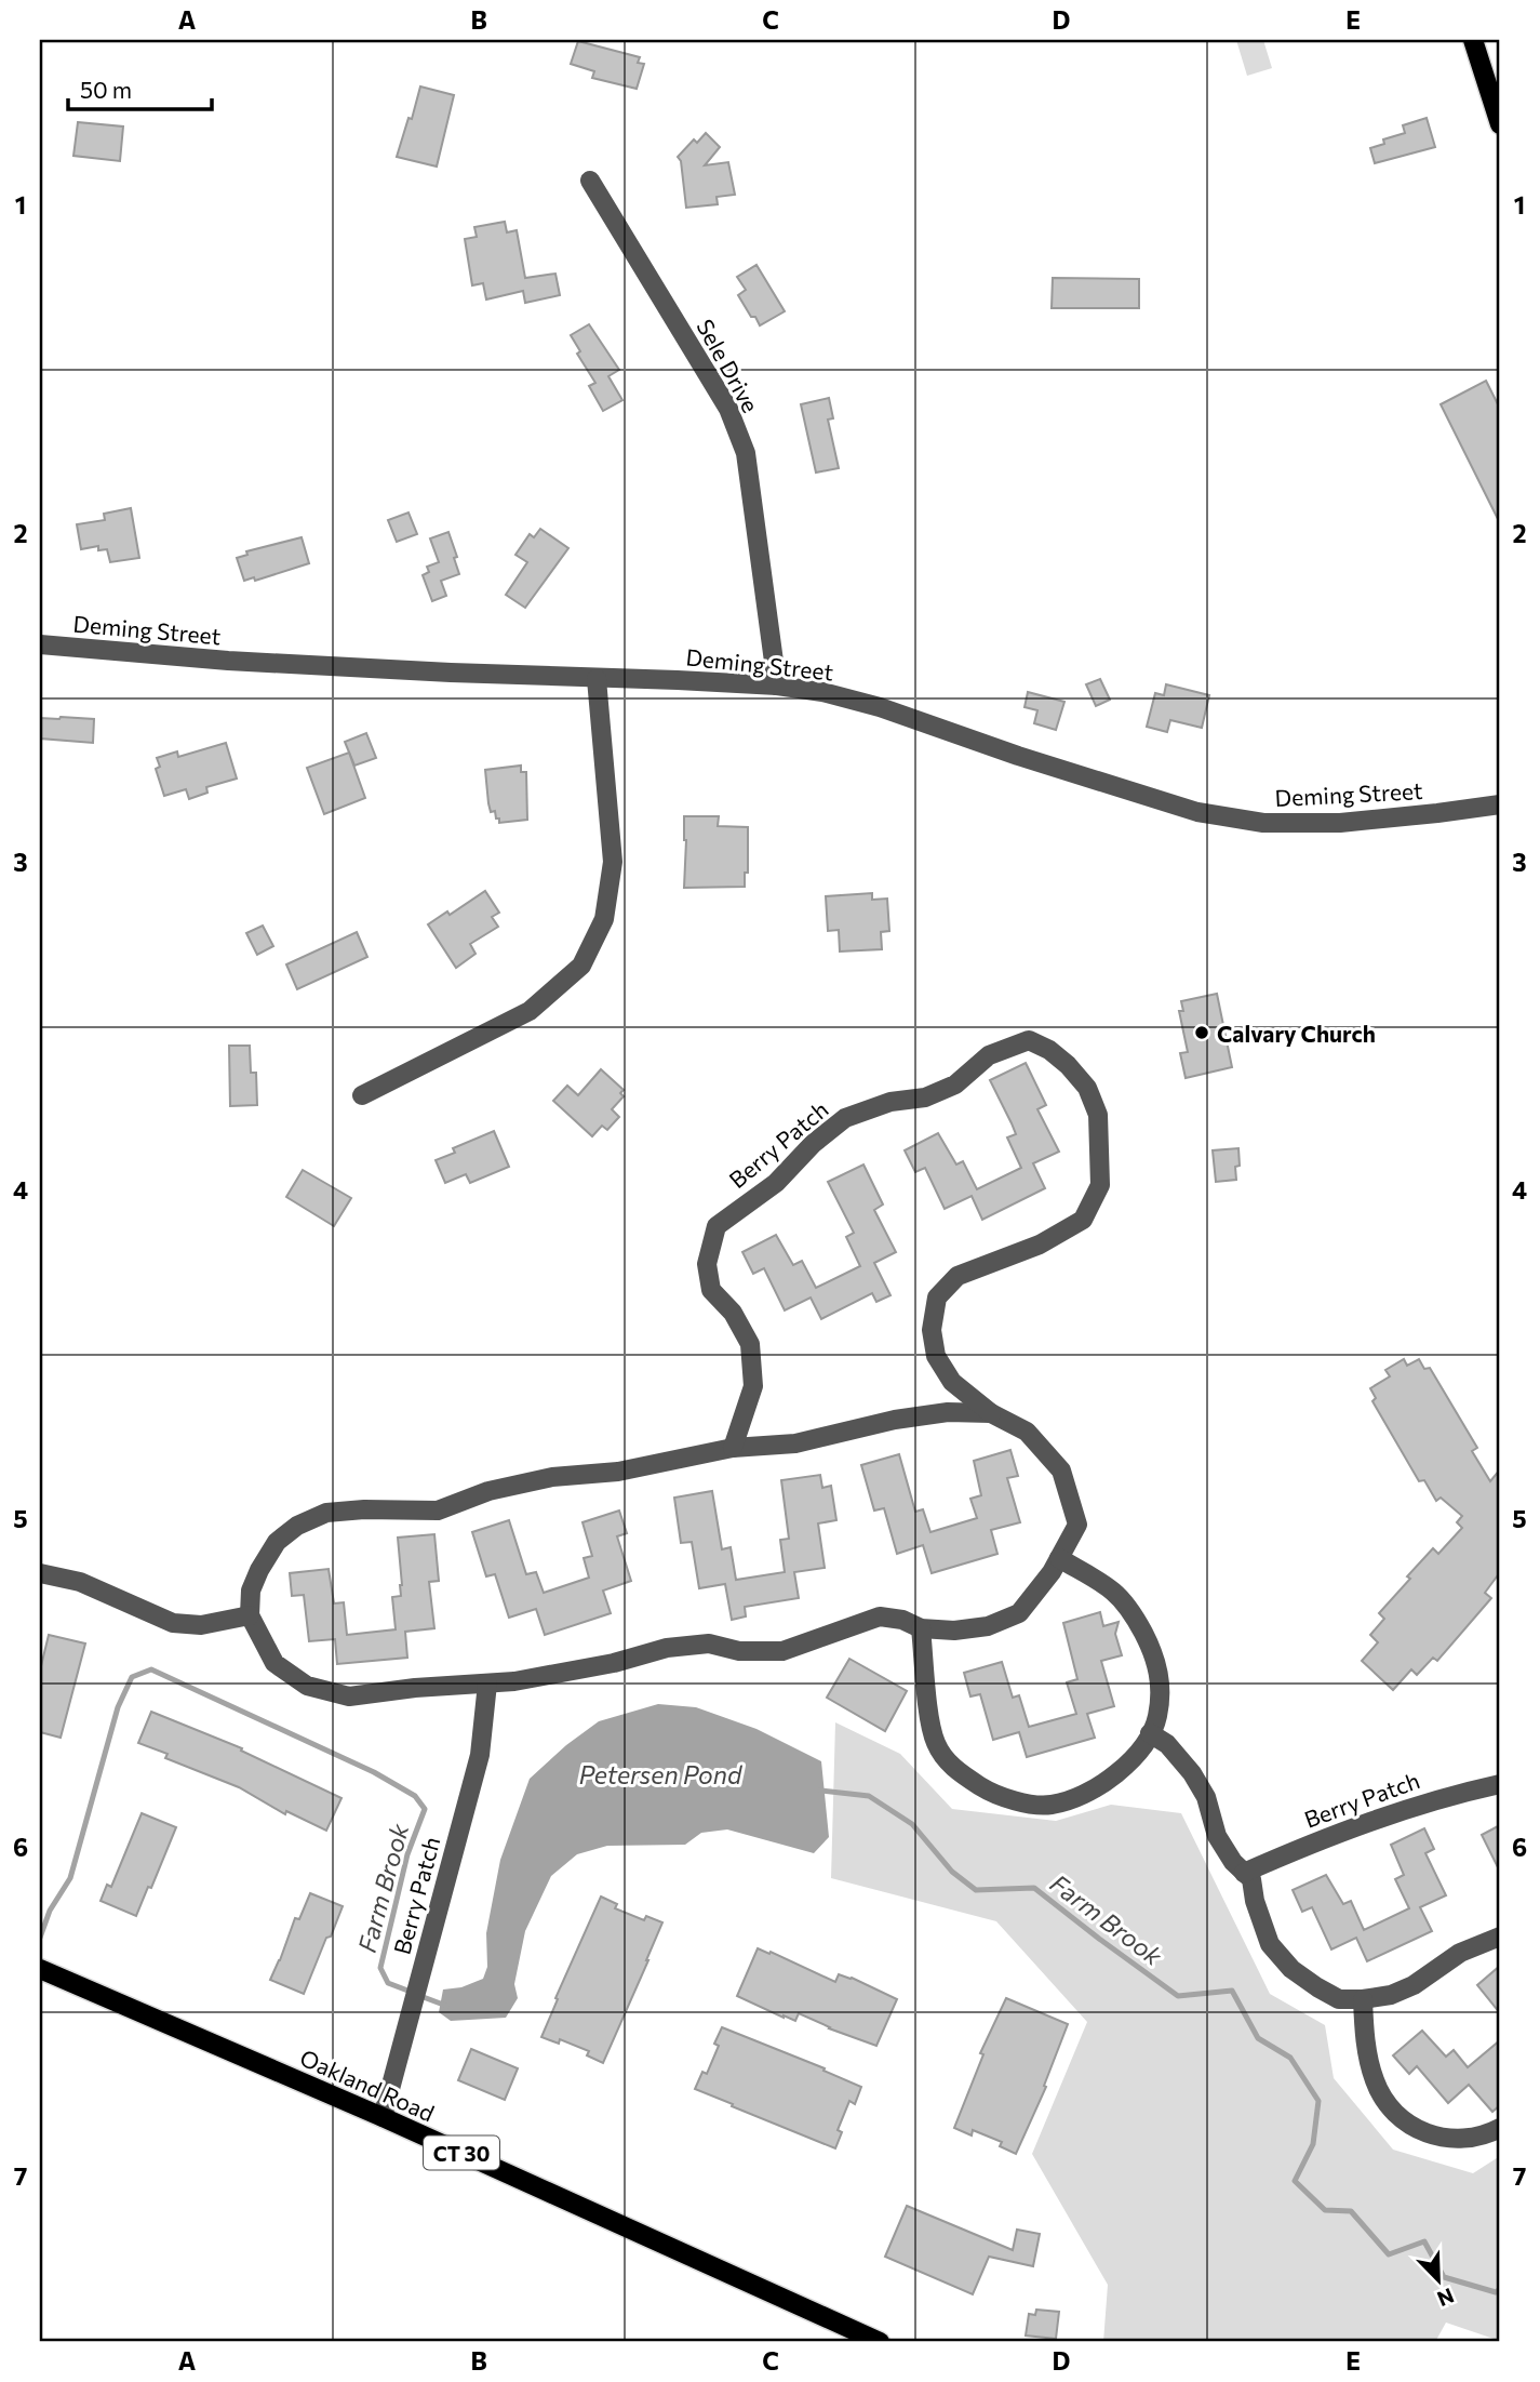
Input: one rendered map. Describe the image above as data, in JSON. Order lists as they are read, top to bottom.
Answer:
{
  "streets": {
    "main road": ["Oakland Road", "CT 30"],
    "street": ["Sele Drive", "Deming Street", "Berry Patch"]
  },
  "crossings": [
    ["Sele Drive", "Deming Street"],
    ["Berry Patch", "Oakland Road"]
  ],
  "water": ["Petersen Pond", "Farm Brook"],
  "places": ["Calvary Church"],
  "scale_bar": "50 m",
  "north": "bottom right",
  "grid": {
    "columns": [
      "A",
      "B",
      "C",
      "D",
      "E"
    ],
    "rows": [
      "1",
      "2",
      "3",
      "4",
      "5",
      "6",
      "7"
    ]
  }
}
